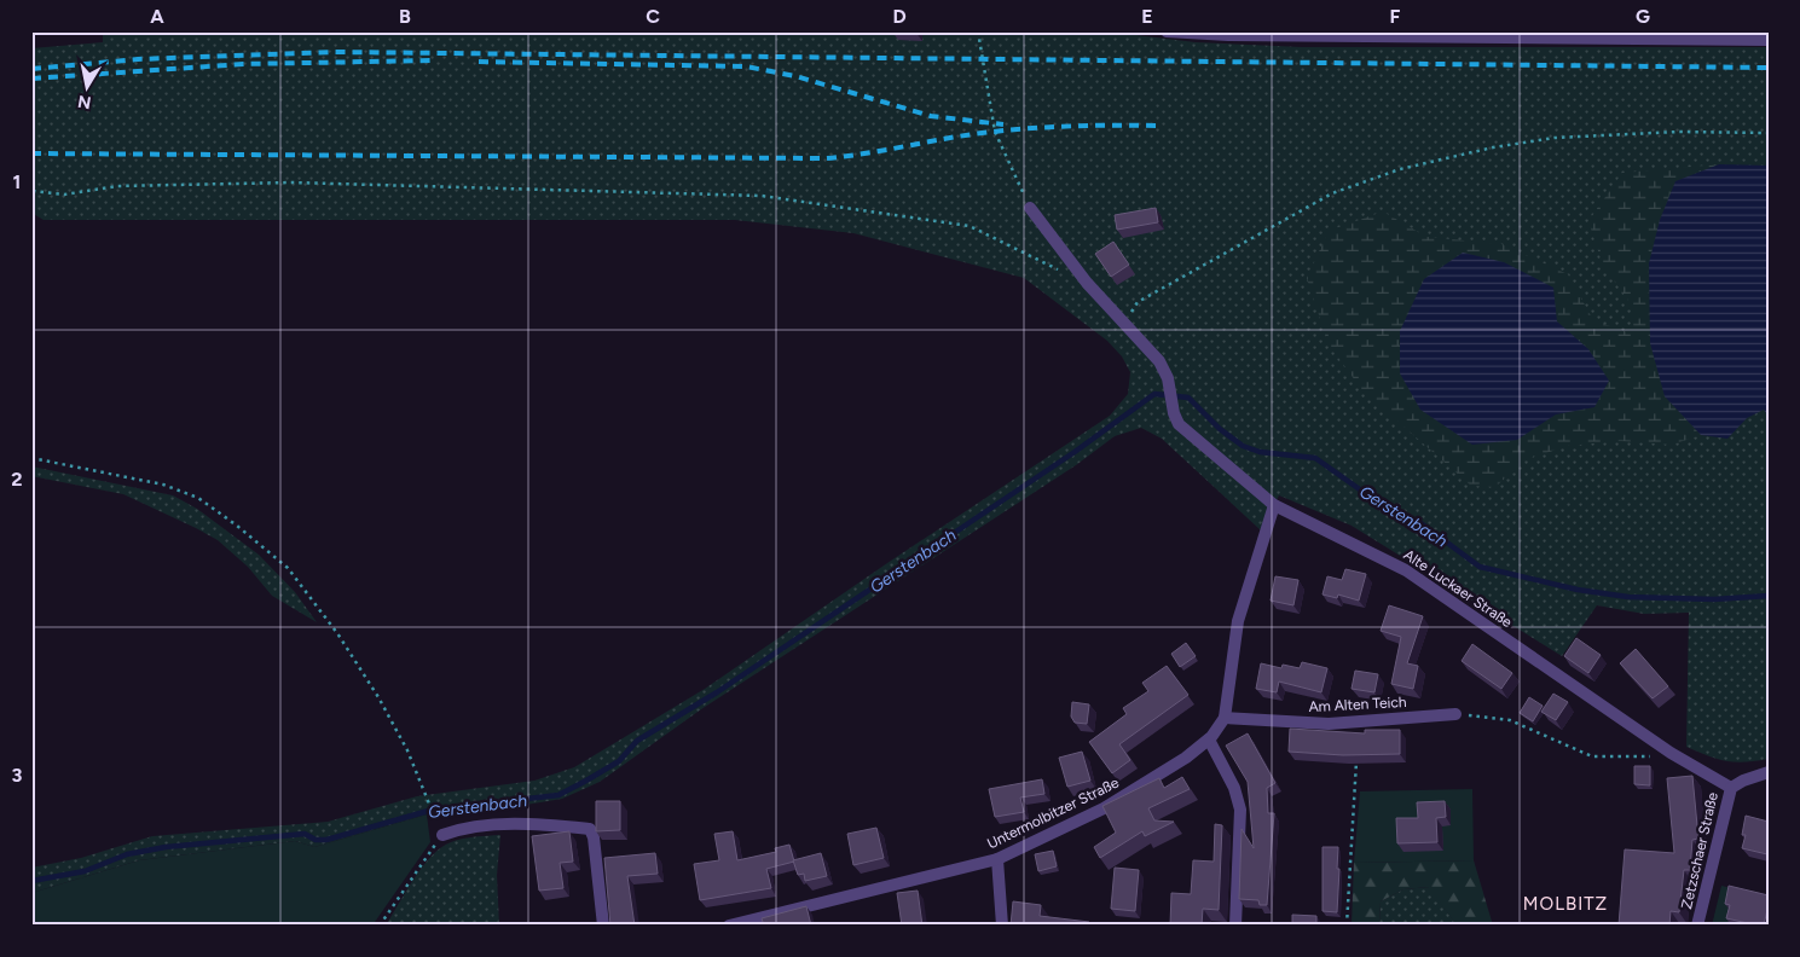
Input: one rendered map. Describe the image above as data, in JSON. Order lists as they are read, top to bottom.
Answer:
{
  "streets": {
    "street": [
      "Alte Luckaer Straße",
      "Am Alten Teich",
      "Untermolbitzer Straße",
      "Zetzschaer Straße"
    ]
  },
  "crossings": [
    ["Alte Luckaer Straße", "Untermolbitzer Straße"],
    ["Alte Luckaer Straße", "Zetzschaer Straße"],
    ["Am Alten Teich", "Untermolbitzer Straße"]
  ],
  "districts": ["MOLBITZ"],
  "water": ["Gerstenbach"],
  "north": "bottom",
  "grid": {
    "columns": [
      "A",
      "B",
      "C",
      "D",
      "E",
      "F",
      "G"
    ],
    "rows": ["1", "2", "3"]
  }
}
